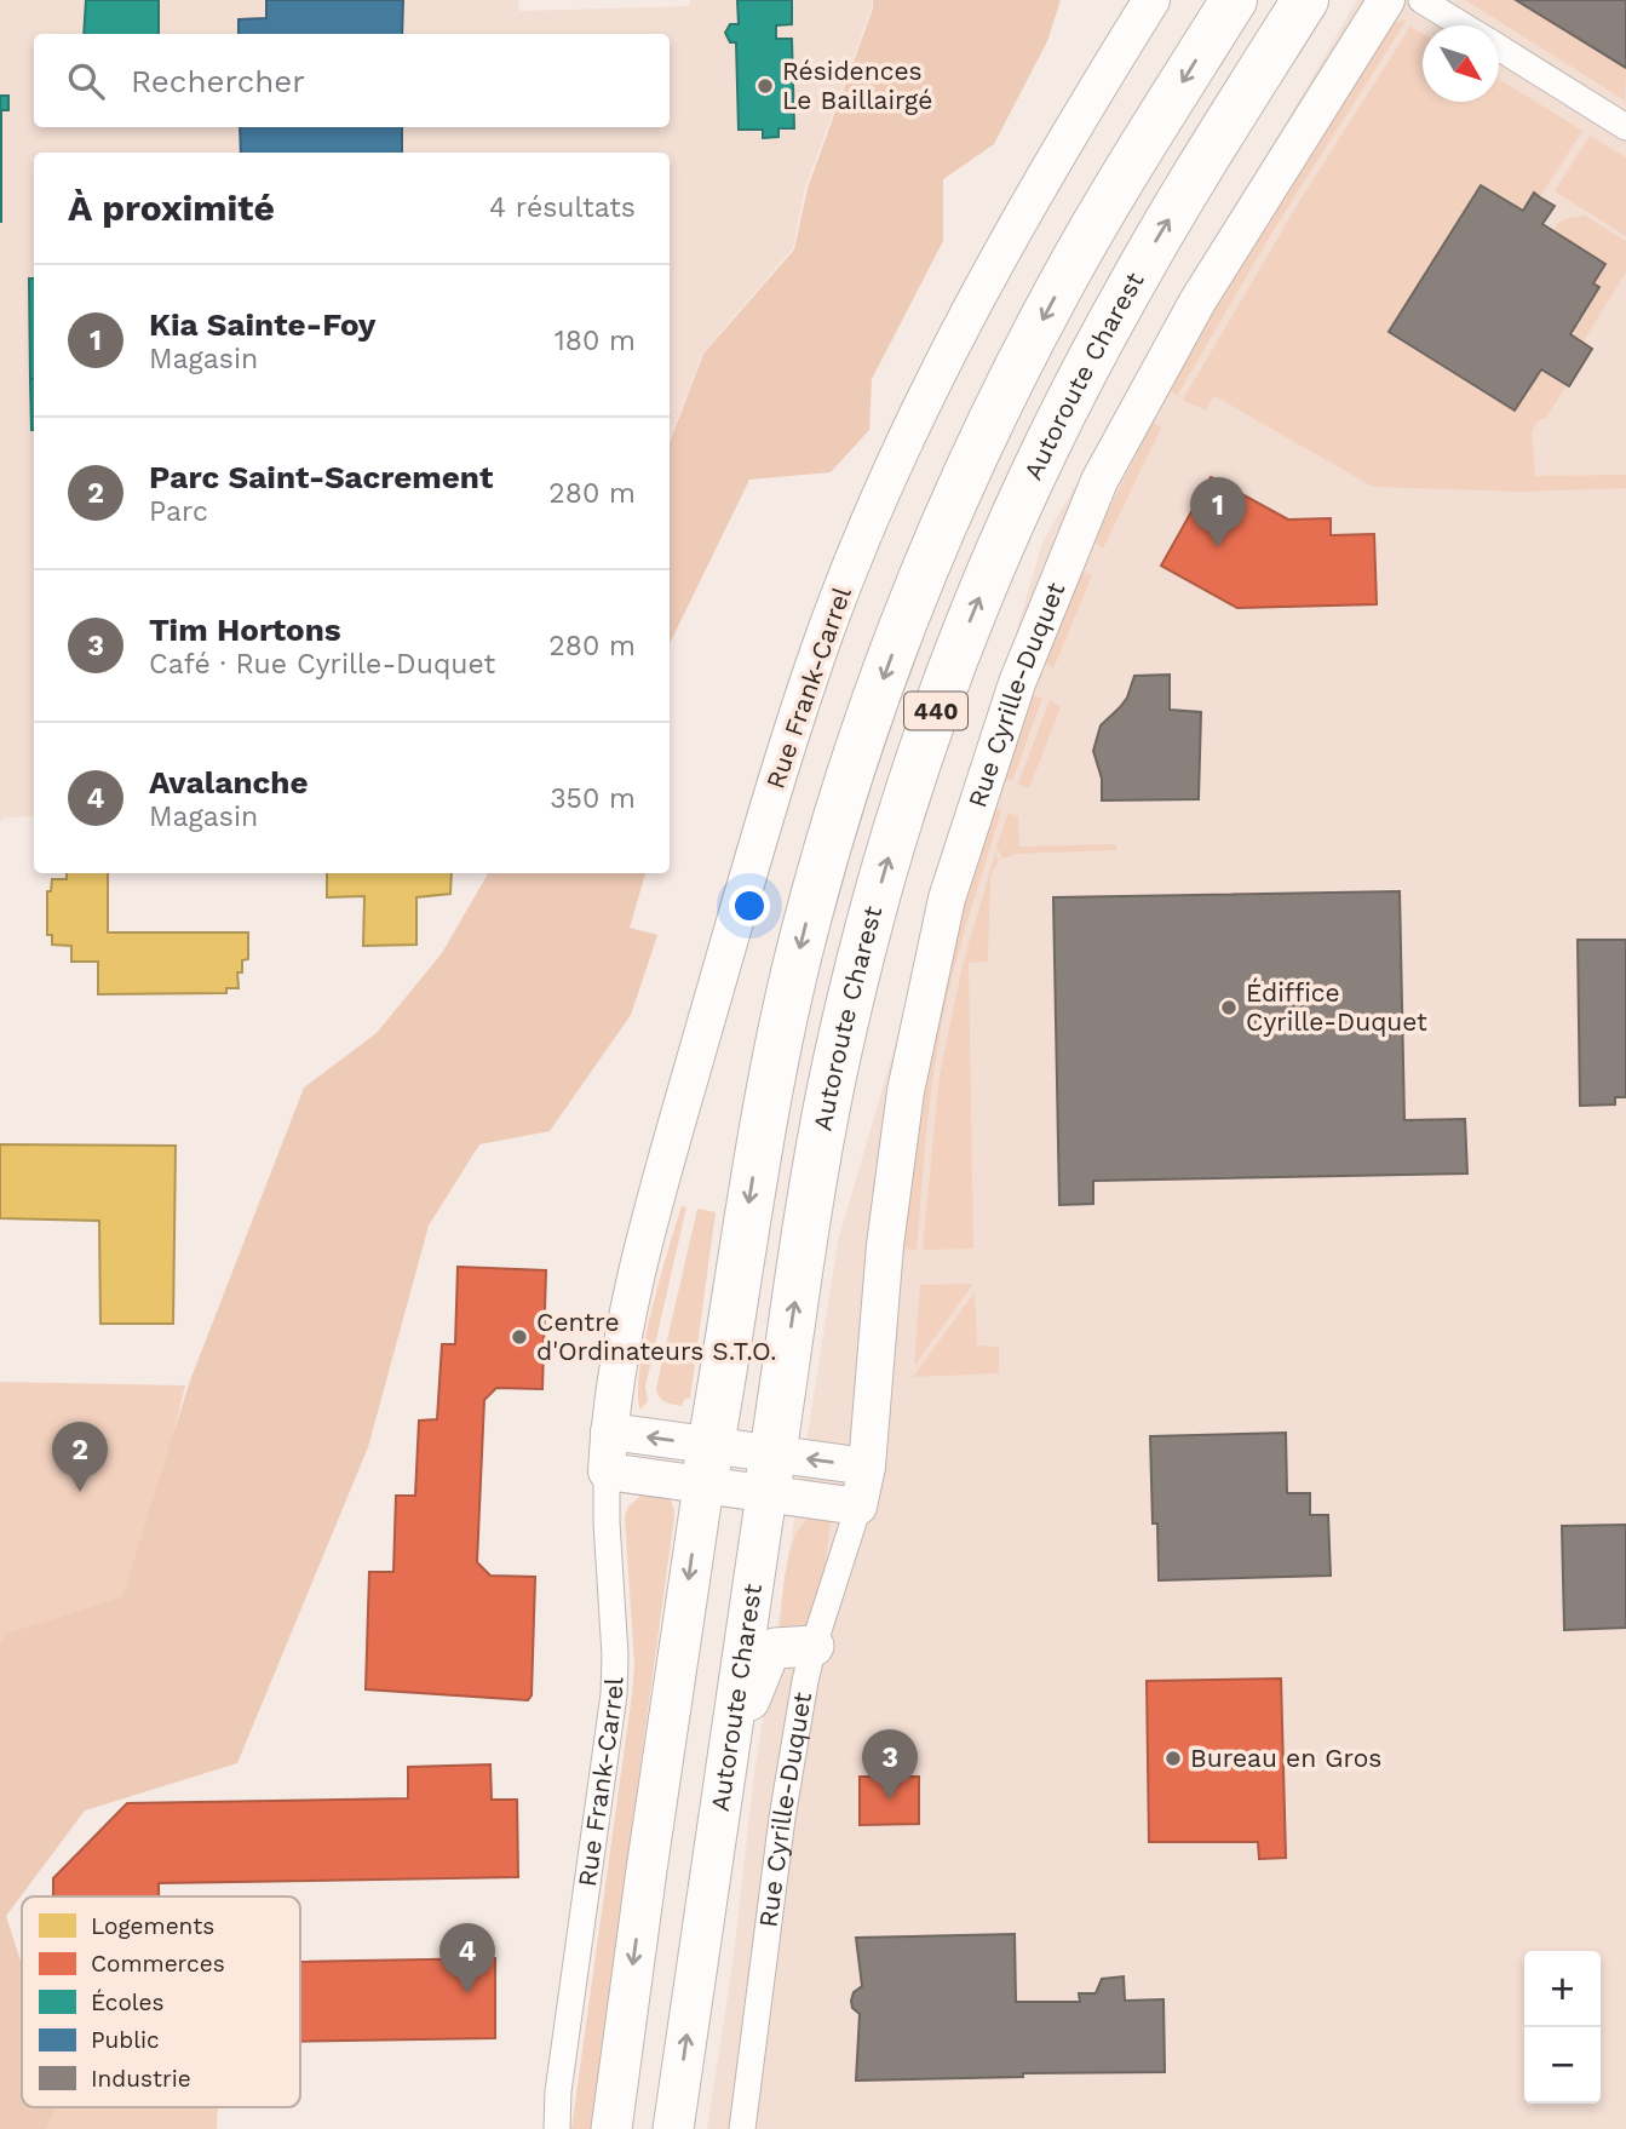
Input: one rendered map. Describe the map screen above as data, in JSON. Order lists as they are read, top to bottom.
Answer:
{
  "streets": {
    "highway": ["Autoroute Charest", "440"],
    "street": ["Rue Frank-Carrel", "Rue Cyrille-Duquet"]
  },
  "places": [
    "Résidences Le Baillairgé",
    "Édiffice Cyrille-Duquet",
    "Centre d'Ordinateurs S.T.O.",
    "Bureau en Gros"
  ],
  "legend": [
    "Logements",
    "Commerces",
    "Écoles",
    "Public",
    "Industrie"
  ],
  "north": "bottom right",
  "page": {
    "search": "Rechercher",
    "heading": ["À proximité", "4 résultats"],
    "list": [
      {
        "mark": "1",
        "name": "Kia Sainte-Foy",
        "note": "Magasin",
        "value": "180 m"
      },
      {
        "mark": "2",
        "name": "Parc Saint-Sacrement",
        "note": "Parc",
        "value": "280 m"
      },
      {
        "mark": "3",
        "name": "Tim Hortons",
        "note": "Café · Rue Cyrille-Duquet",
        "value": "280 m"
      },
      {
        "mark": "4",
        "name": "Avalanche",
        "note": "Magasin",
        "value": "350 m"
      }
    ],
    "pins": [
      "1",
      "2",
      "3",
      "4"
    ],
    "map_buttons": ["+", "−"]
  }
}
